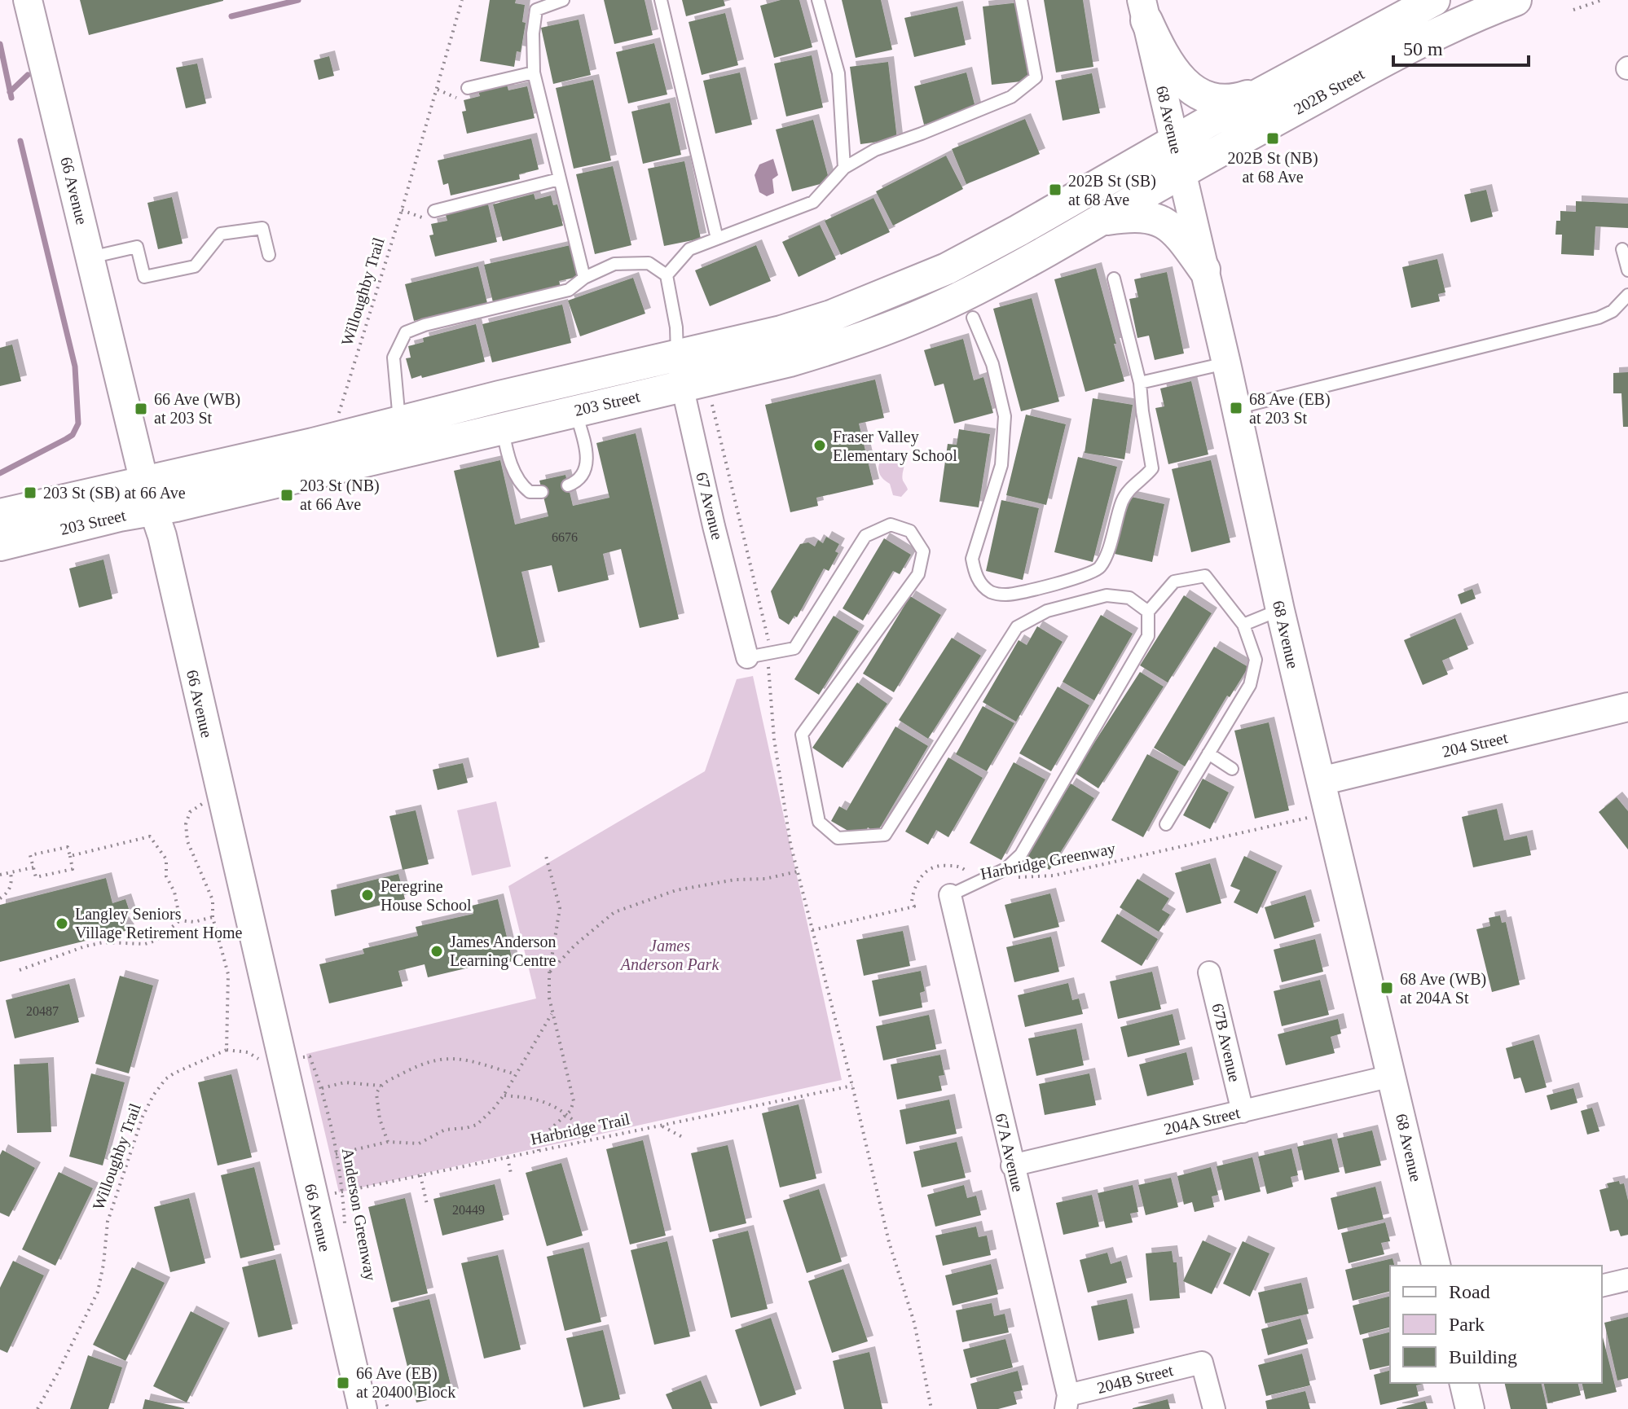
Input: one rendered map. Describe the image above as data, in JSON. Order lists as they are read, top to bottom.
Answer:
{
  "streets": {
    "main road": ["202B Street", "203 Street"],
    "street": [
      "68 Avenue",
      "66 Avenue",
      "67 Avenue",
      "204 Street",
      "67B Avenue",
      "204A Street",
      "67A Avenue",
      "204B Street"
    ],
    "path": [
      "Willoughby Trail",
      "Harbridge Greenway",
      "Harbridge Trail",
      "Anderson Greenway"
    ]
  },
  "crossings": [
    ["202B Street", "68 Avenue"],
    ["202B Street", "203 Street"],
    ["68 Avenue", "203 Street"],
    ["68 Avenue", "204 Street"],
    ["68 Avenue", "Harbridge Greenway"],
    ["68 Avenue", "204A Street"],
    ["66 Avenue", "203 Street"],
    ["66 Avenue", "Harbridge Trail"],
    ["203 Street", "67 Avenue"],
    ["67B Avenue", "204A Street"],
    ["204A Street", "67A Avenue"],
    ["Harbridge Trail", "Anderson Greenway"],
    ["67A Avenue", "204B Street"]
  ],
  "parks": ["James Anderson Park"],
  "places": {
    "transit": [
      "202B St (NB) at 68 Ave",
      "202B St (SB) at 68 Ave",
      "68 Ave (EB) at 203 St",
      "66 Ave (WB) at 203 St",
      "203 St (SB) at 66 Ave",
      "203 St (NB) at 66 Ave",
      "68 Ave (WB) at 204A St",
      "66 Ave (EB) at 20400 Block"
    ],
    "other": [
      "Fraser Valley Elementary School",
      "Peregrine House School",
      "Langley Seniors Village Retirement Home",
      "James Anderson Learning Centre"
    ]
  },
  "house_numbers": ["6676", "20487", "20449"],
  "legend": ["Road", "Park", "Building"],
  "scale_bar": "50 m"
}
